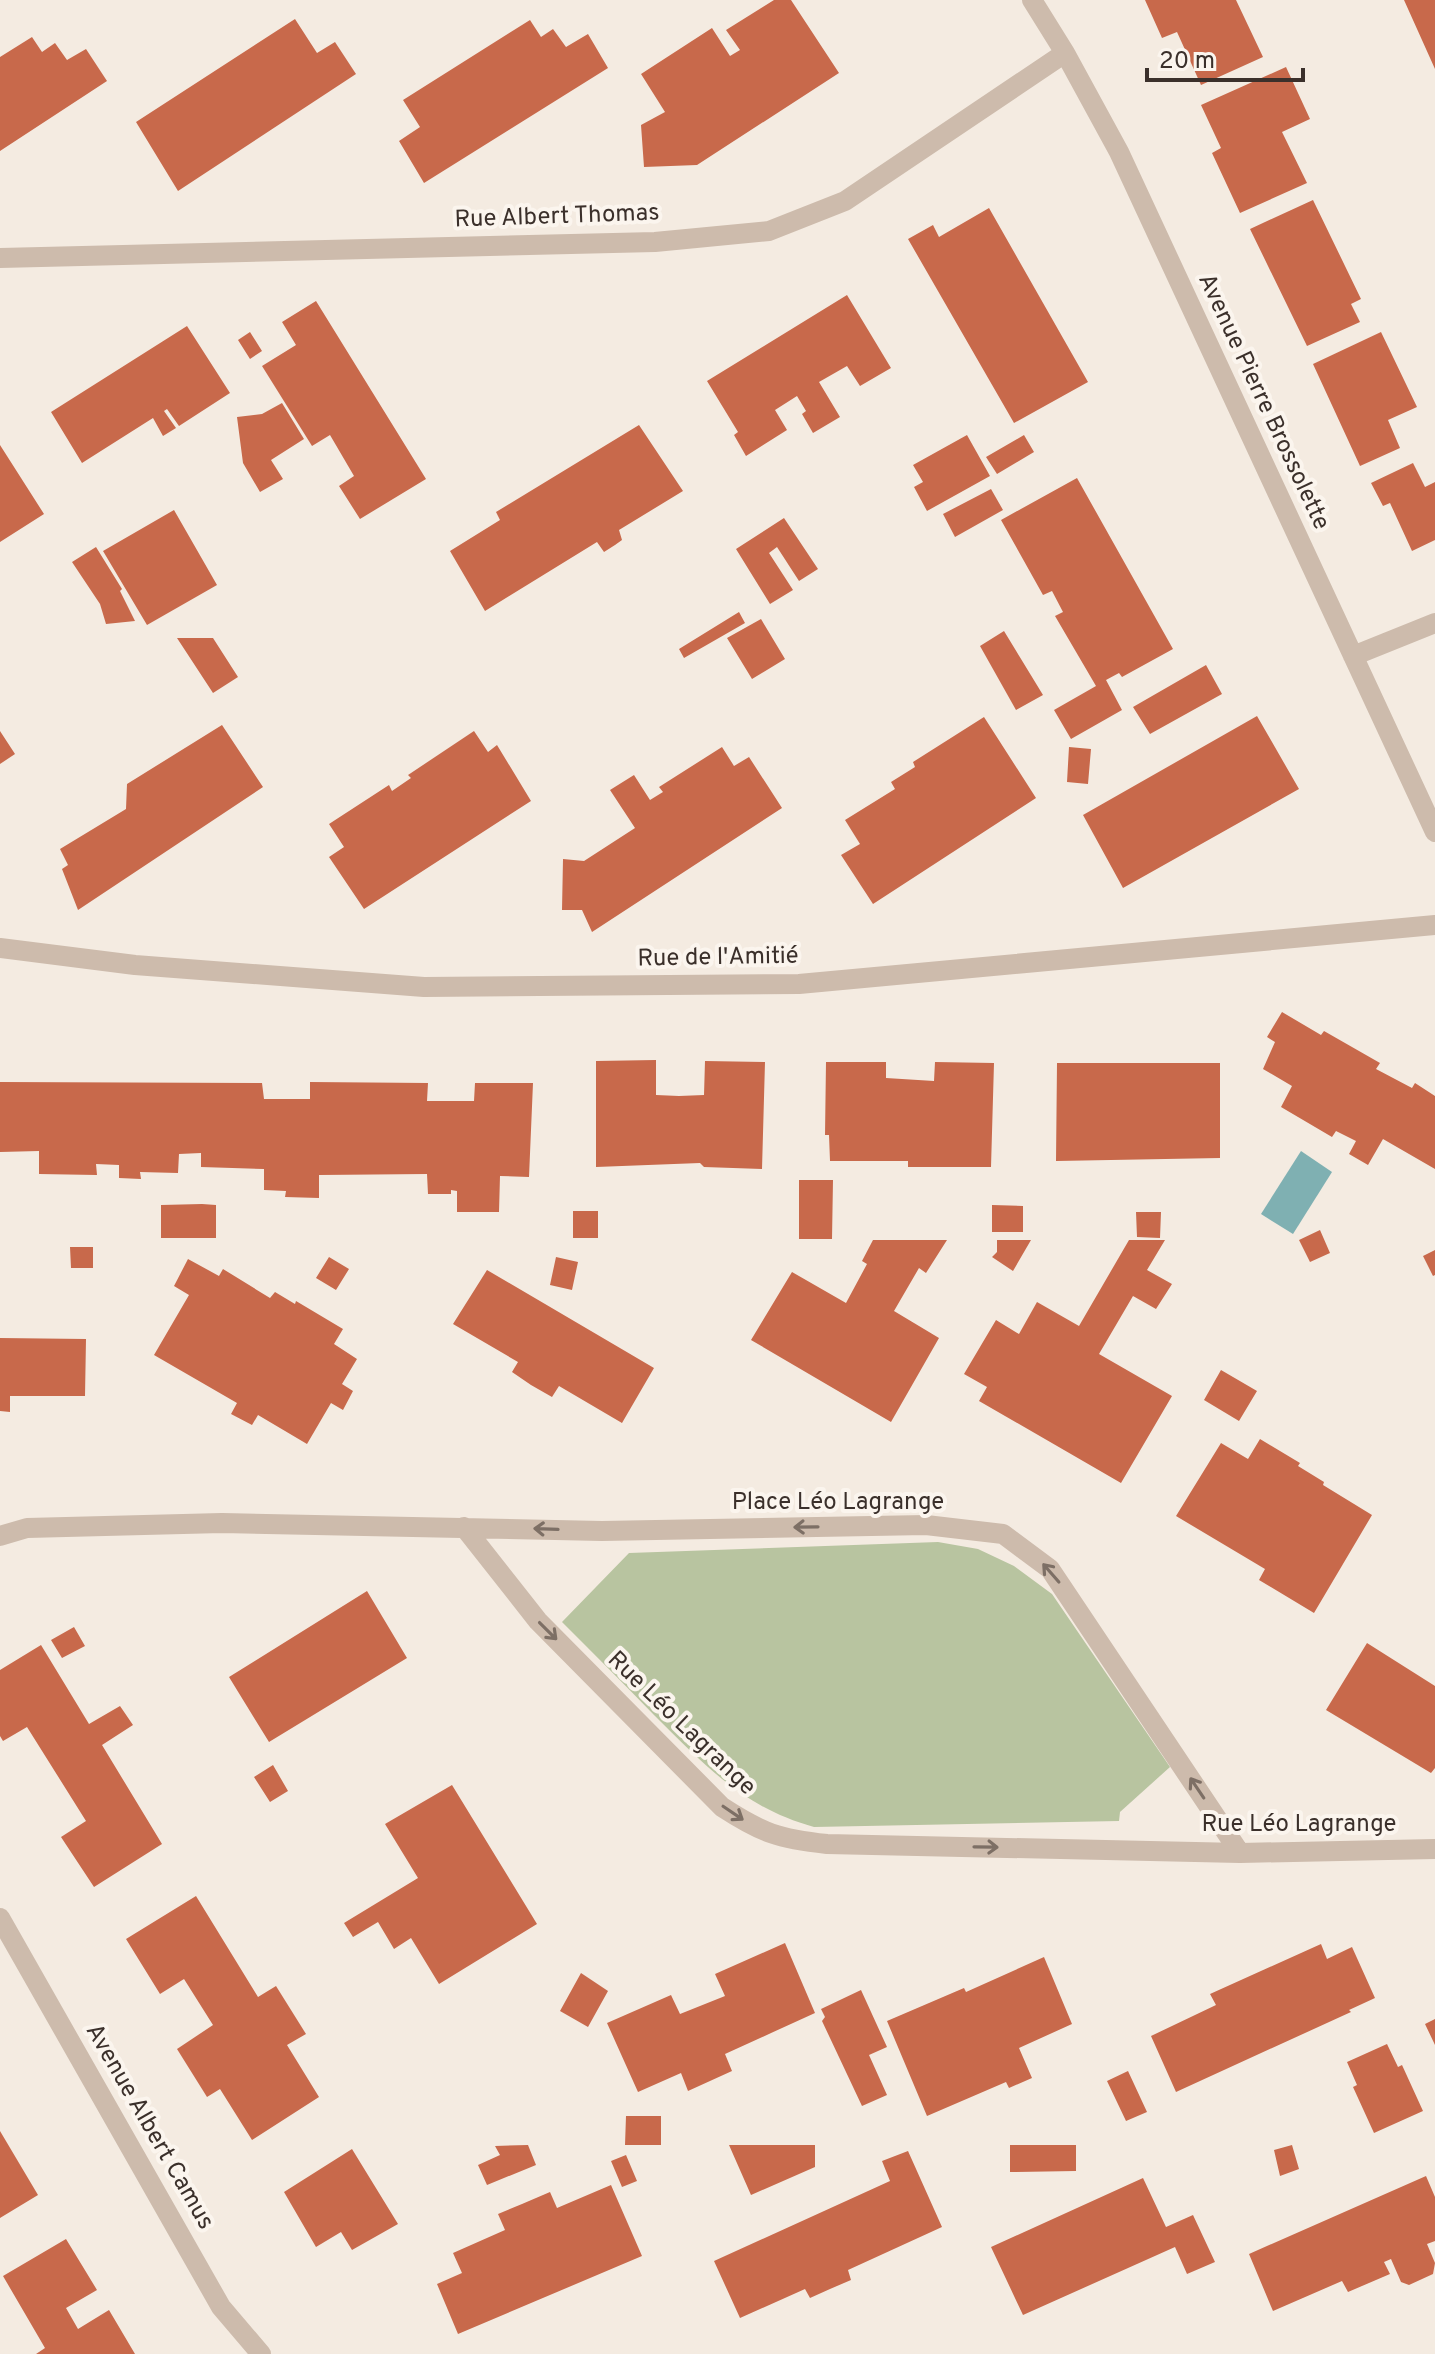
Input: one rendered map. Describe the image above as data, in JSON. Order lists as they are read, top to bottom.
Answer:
{
  "streets": {
    "street": [
      "Rue Albert Thomas",
      "Avenue Pierre Brossolette",
      "Rue de l'Amitié",
      "Place Léo Lagrange",
      "Rue Léo Lagrange",
      "Avenue Albert Camus"
    ]
  },
  "crossings": [
    ["Rue Albert Thomas", "Avenue Pierre Brossolette"],
    ["Place Léo Lagrange", "Rue Léo Lagrange"]
  ],
  "one_way": ["Place Léo Lagrange", "Rue Léo Lagrange"],
  "scale_bar": "20 m"
}
